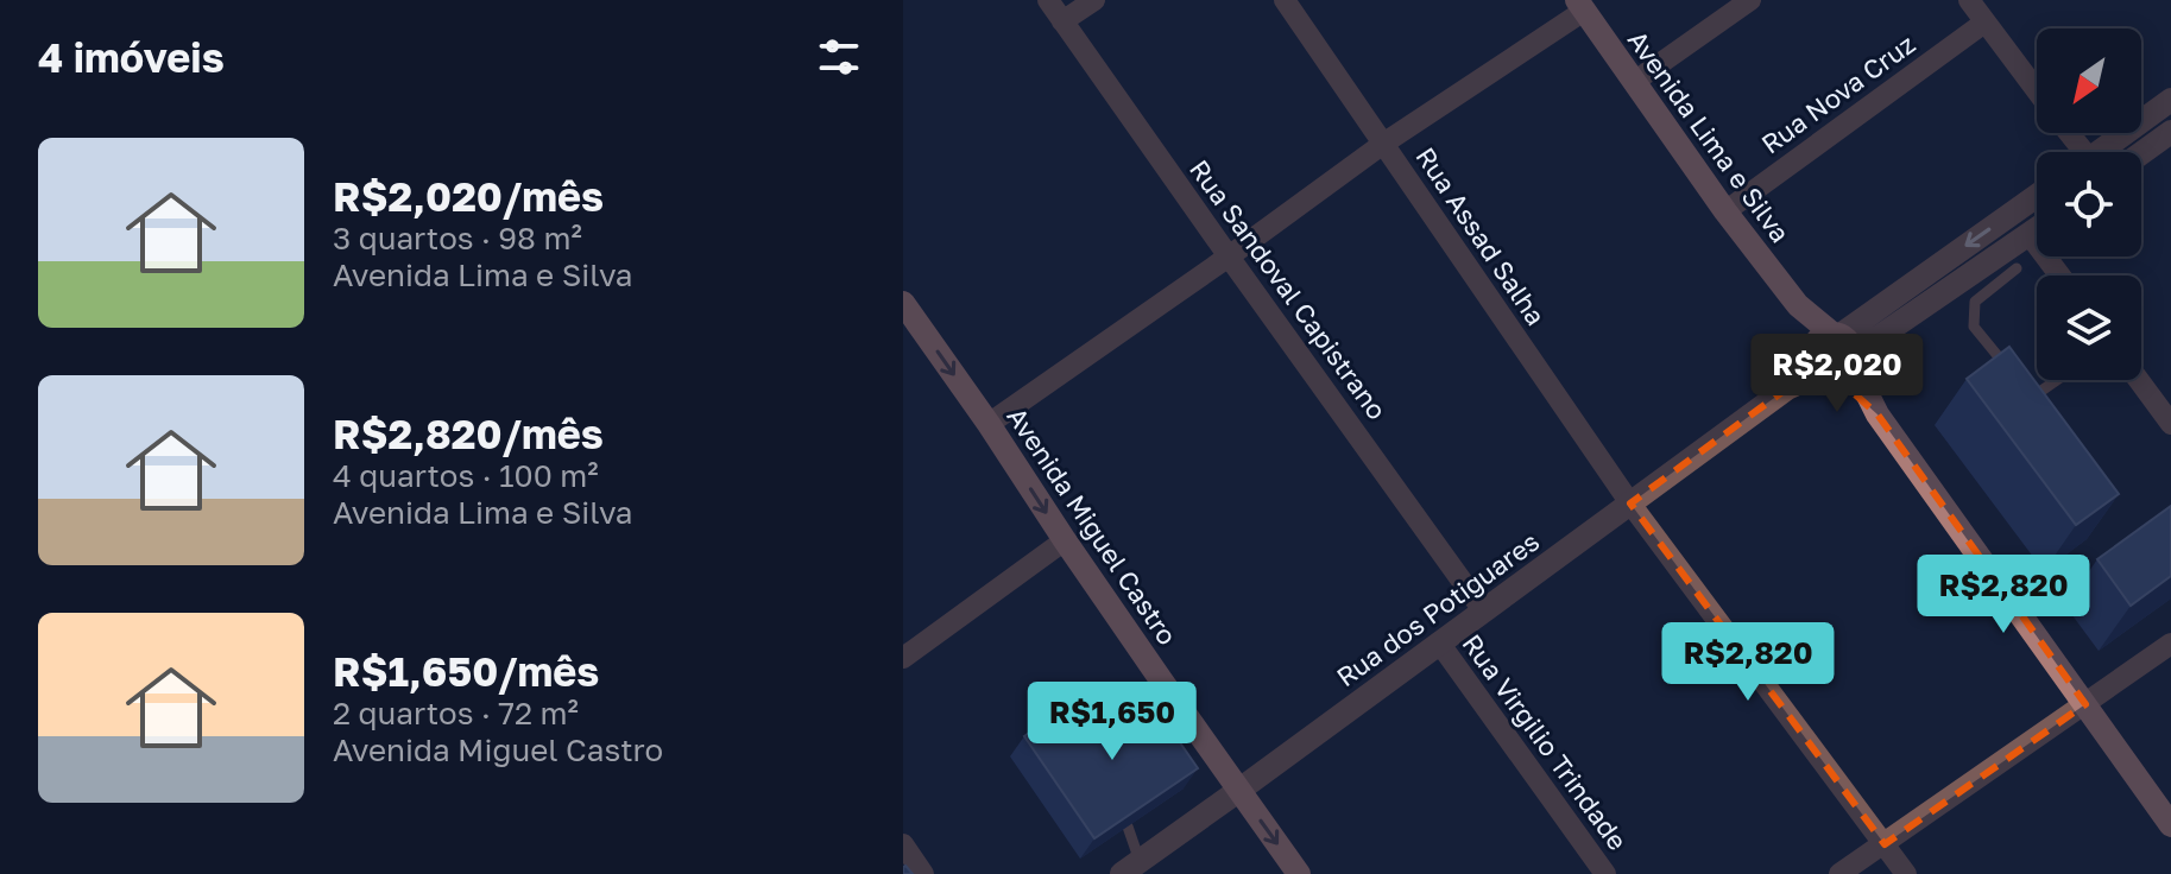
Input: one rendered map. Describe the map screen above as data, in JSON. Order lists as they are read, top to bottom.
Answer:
{
  "streets": {
    "main road": ["Avenida Lima e Silva", "Avenida Miguel Castro"],
    "street": [
      "Rua Nova Cruz",
      "Rua Assad Salha",
      "Rua Sandoval Capistrano",
      "Rua dos Potiguares",
      "Rua Virgilio Trindade"
    ]
  },
  "crossings": [
    ["Rua Nova Cruz", "Avenida Lima e Silva"],
    ["Avenida Lima e Silva", "Rua dos Potiguares"],
    ["Rua Assad Salha", "Rua dos Potiguares"],
    ["Rua Sandoval Capistrano", "Rua dos Potiguares"],
    ["Avenida Miguel Castro", "Rua dos Potiguares"],
    ["Rua dos Potiguares", "Rua Virgilio Trindade"]
  ],
  "one_way": ["Avenida Miguel Castro"],
  "north": "bottom left",
  "page": {
    "heading": "4 imóveis",
    "list": [
      {
        "name": "R$2,020/mês",
        "note": "3 quartos · 98 m² · Avenida Lima e Silva"
      },
      {
        "name": "R$2,820/mês",
        "note": "4 quartos · 100 m² · Avenida Lima e Silva"
      },
      {
        "name": "R$1,650/mês",
        "note": "2 quartos · 72 m² · Avenida Miguel Castro"
      }
    ],
    "price": [
      "R$2,020",
      "R$2,820",
      "R$2,820",
      "R$1,650"
    ]
  }
}
